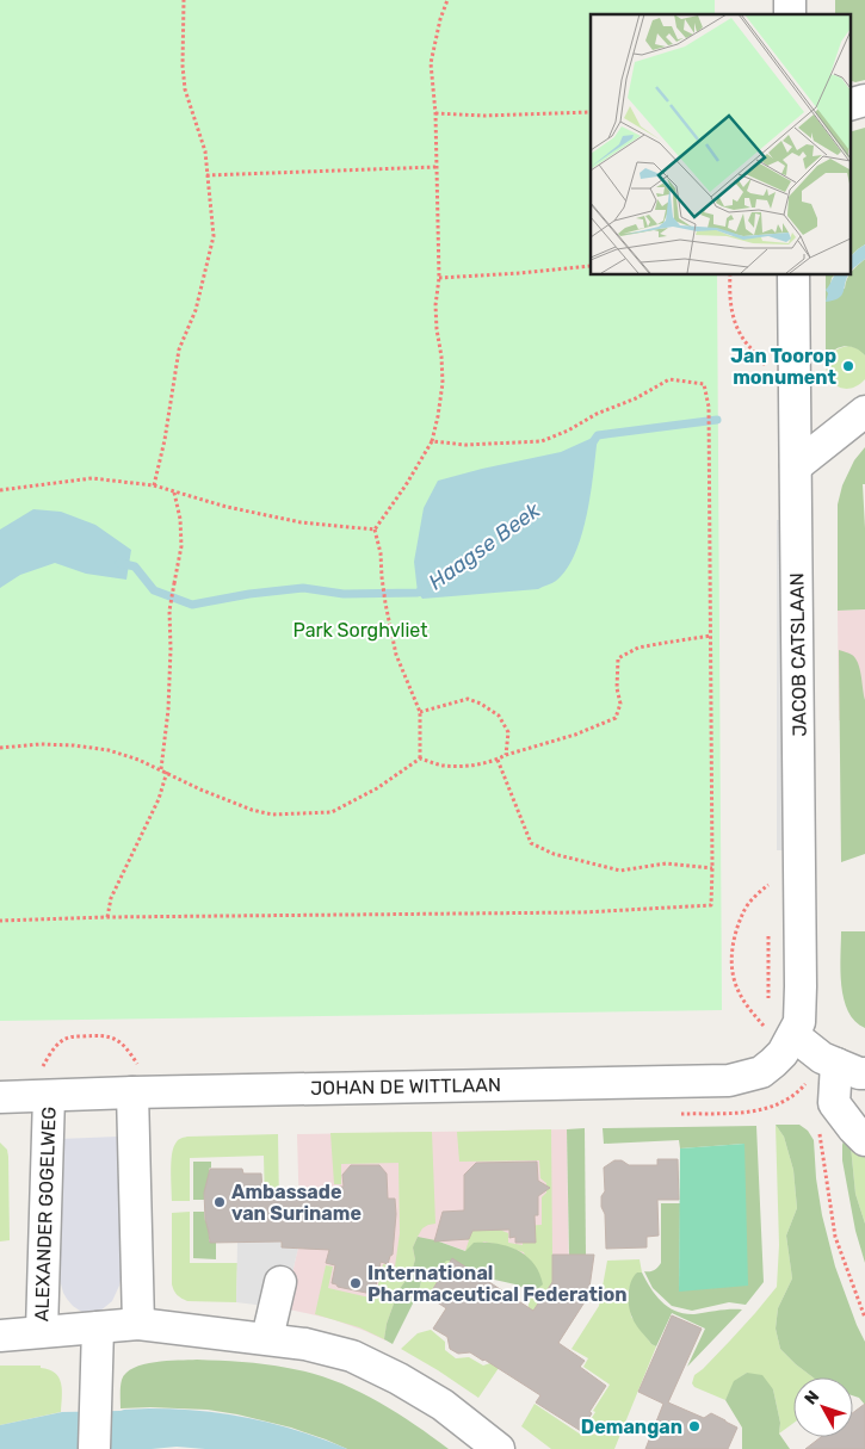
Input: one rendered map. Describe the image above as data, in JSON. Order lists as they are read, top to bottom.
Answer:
{
  "streets": {
    "street": ["JACOB CATSLAAN", "JOHAN DE WITTLAAN", "ALEXANDER GOGELWEG"]
  },
  "crossings": [
    ["JACOB CATSLAAN", "JOHAN DE WITTLAAN"],
    ["JOHAN DE WITTLAAN", "ALEXANDER GOGELWEG"]
  ],
  "water": ["Haagse Beek"],
  "parks": ["Park Sorghvliet"],
  "places": [
    "Jan Toorop monument",
    "Ambassade van Suriname",
    "International Pharmaceutical Federation",
    "Demangan"
  ],
  "north": "top left"
}
